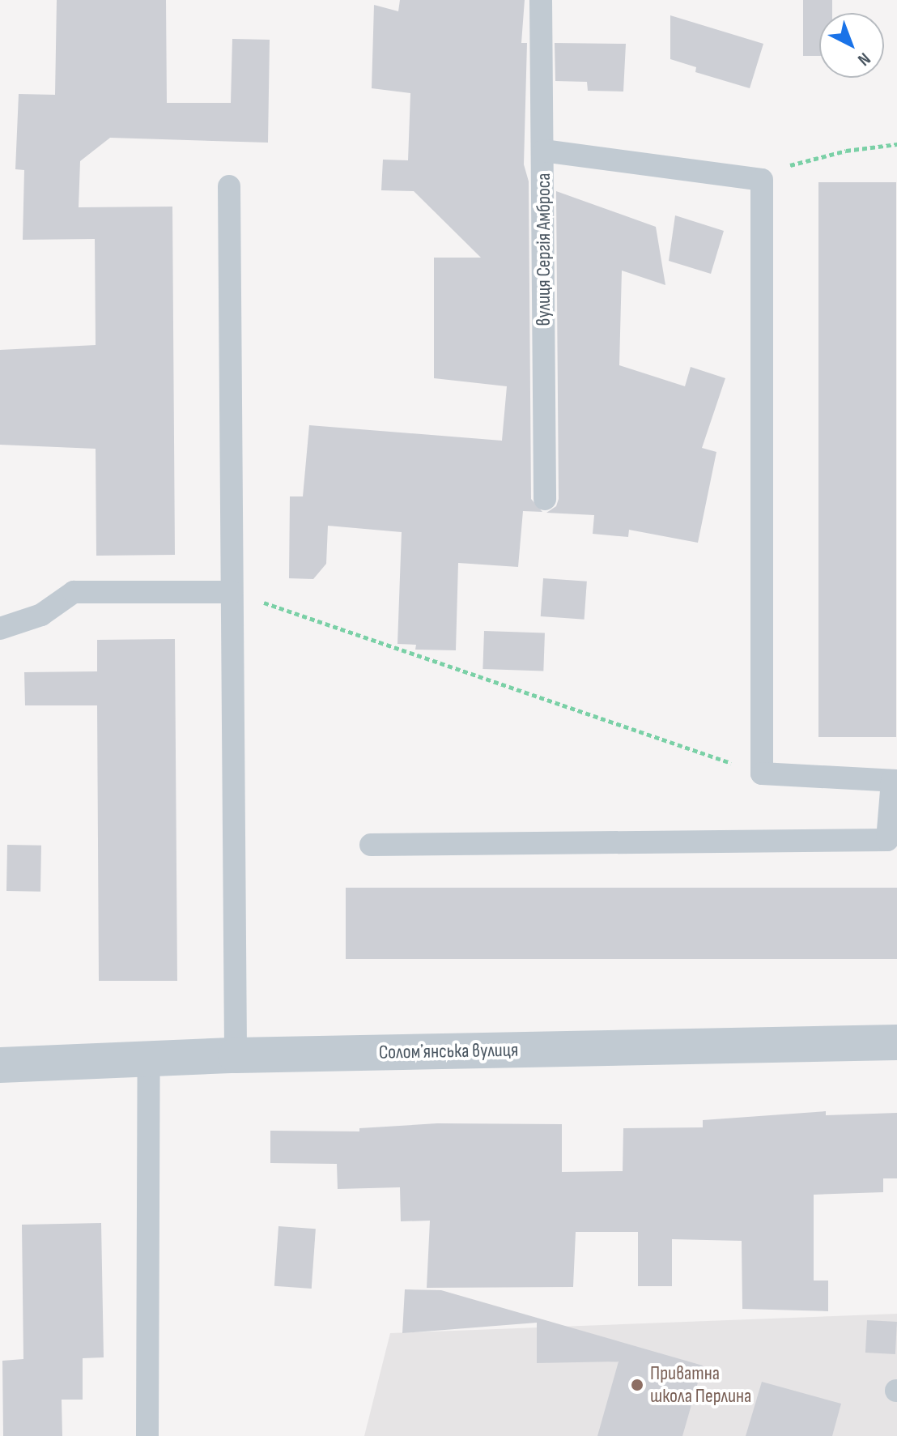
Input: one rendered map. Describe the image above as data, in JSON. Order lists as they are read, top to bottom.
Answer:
{
  "streets": {
    "street": ["Соломʼянська вулиця"],
    "lane": ["вулиця Сергія Амброса"]
  },
  "places": ["Приватна школа Перлина"],
  "north": "bottom right"
}
